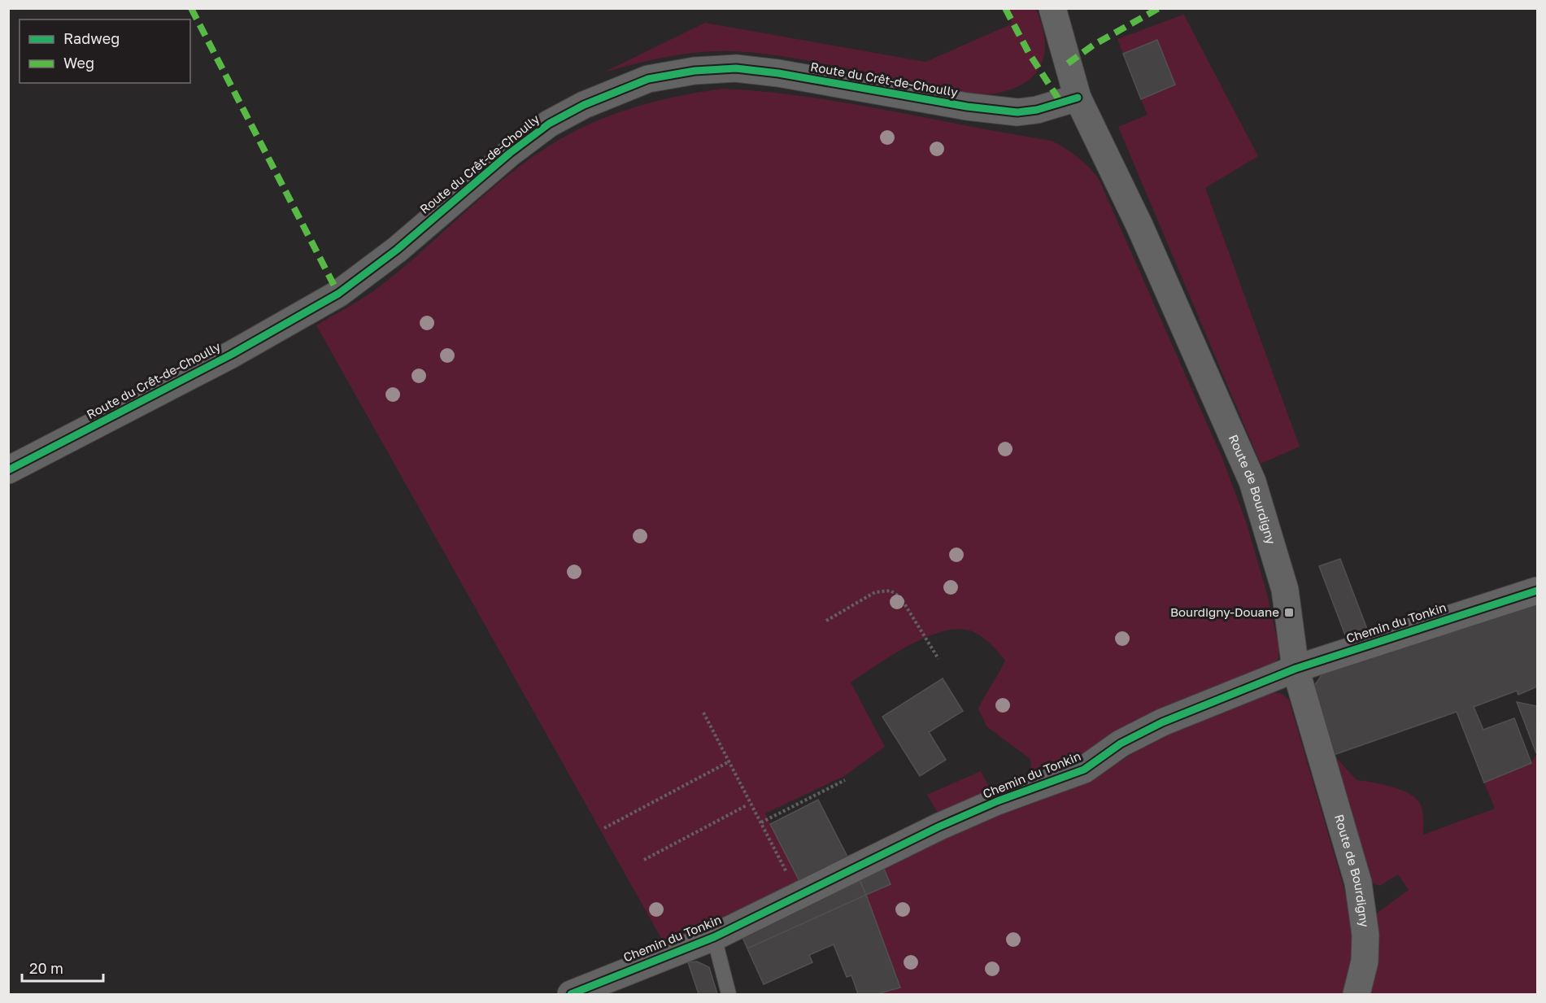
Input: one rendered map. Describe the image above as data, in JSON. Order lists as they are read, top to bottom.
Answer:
{
  "streets": {
    "street": ["Route du Crêt-de-Choully", "Route de Bourdigny", "Chemin du Tonkin"]
  },
  "crossings": [
    ["Route du Crêt-de-Choully", "Route de Bourdigny"],
    ["Route de Bourdigny", "Chemin du Tonkin"]
  ],
  "places": {
    "transit": ["Bourdigny-Douane"]
  },
  "legend": ["Radweg", "Weg"],
  "scale_bar": "20 m"
}
